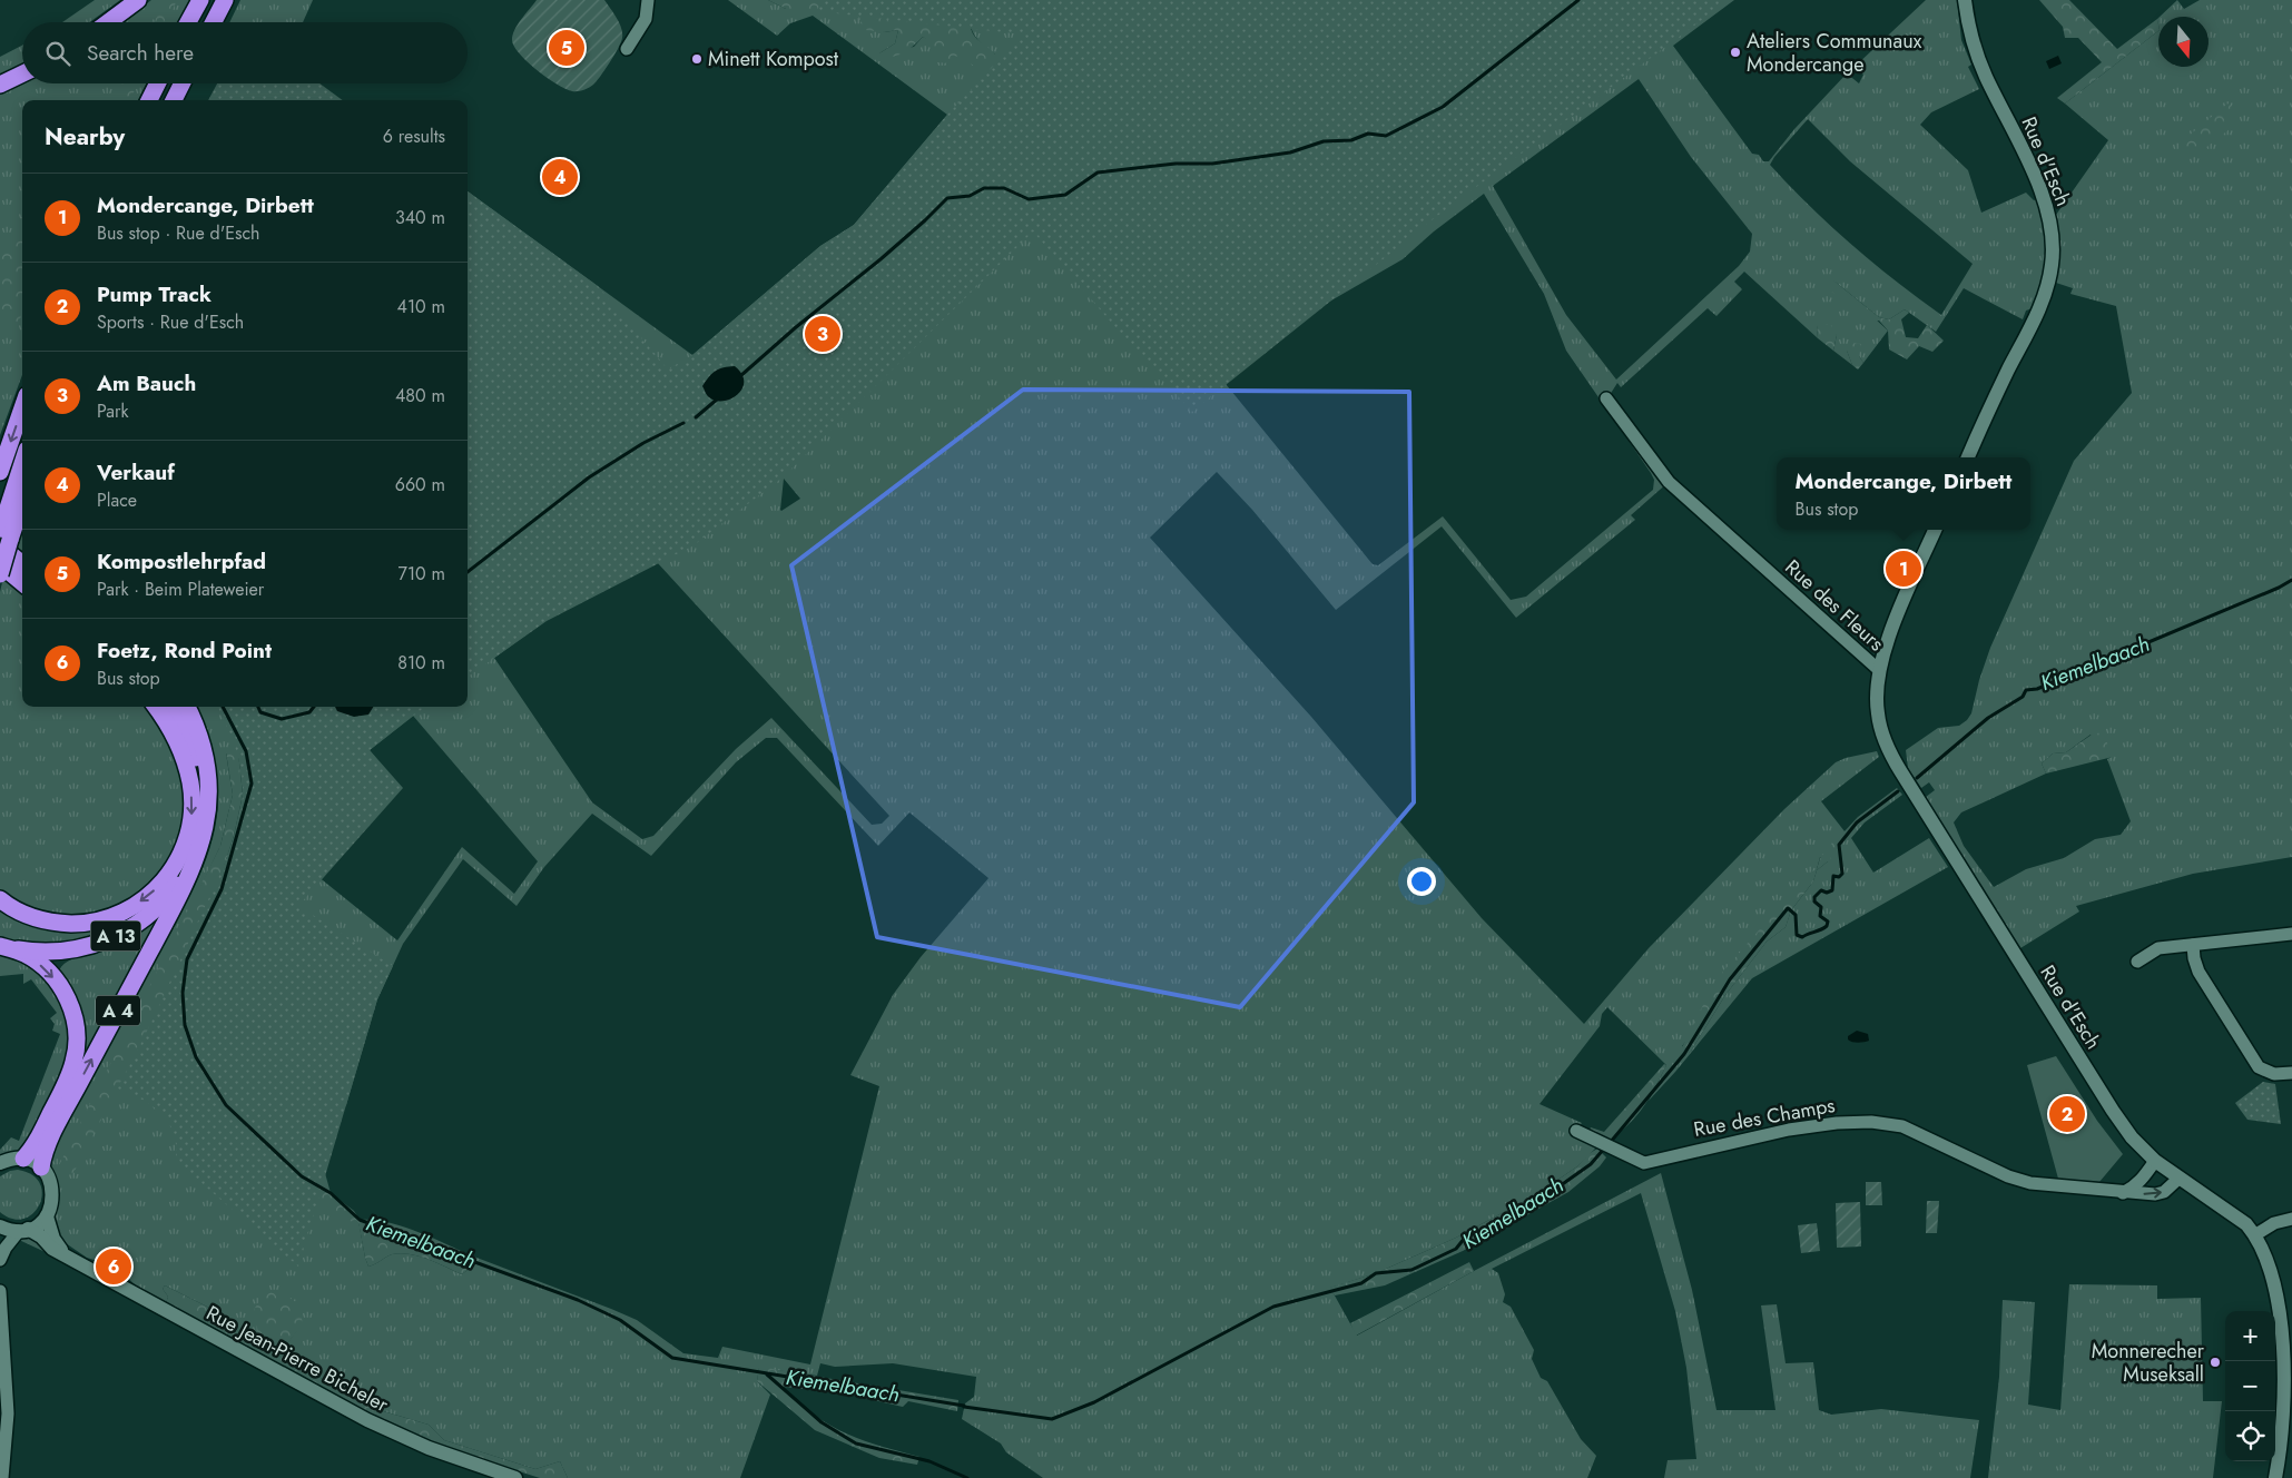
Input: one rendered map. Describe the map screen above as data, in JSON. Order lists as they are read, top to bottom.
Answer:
{
  "streets": {
    "highway": ["A 13", "A 4"],
    "main road": ["Rue d'Esch", "Rue Jean-Pierre Bicheler"],
    "street": ["Rue des Fleurs", "Rue des Champs"]
  },
  "crossings": [
    ["Rue d'Esch", "Rue des Fleurs"],
    ["Rue d'Esch", "Rue des Champs"],
    ["A 13", "A 4"]
  ],
  "water": ["Kiemelbaach"],
  "places": ["Ateliers Communaux Mondercange", "Minett Kompost", "Monnerecher Museksall"],
  "north": "bottom",
  "page": {
    "search": "Search here",
    "pins": [
      "5",
      "4",
      "3",
      "1",
      "2",
      "6"
    ],
    "heading": ["Nearby", "6 results"],
    "list": [
      {
        "mark": "1",
        "name": "Mondercange, Dirbett",
        "note": "Bus stop · Rue d'Esch",
        "value": "340 m"
      },
      {
        "mark": "2",
        "name": "Pump Track",
        "note": "Sports · Rue d'Esch",
        "value": "410 m"
      },
      {
        "mark": "3",
        "name": "Am Bauch",
        "note": "Park",
        "value": "480 m"
      },
      {
        "mark": "4",
        "name": "Verkauf",
        "note": "Place",
        "value": "660 m"
      },
      {
        "mark": "5",
        "name": "Kompostlehrpfad",
        "note": "Park · Beim Plateweier",
        "value": "710 m"
      },
      {
        "mark": "6",
        "name": "Foetz, Rond Point",
        "note": "Bus stop",
        "value": "810 m"
      }
    ],
    "popup": ["Mondercange, Dirbett", "Bus stop"],
    "map_buttons": ["+", "−"]
  }
}
